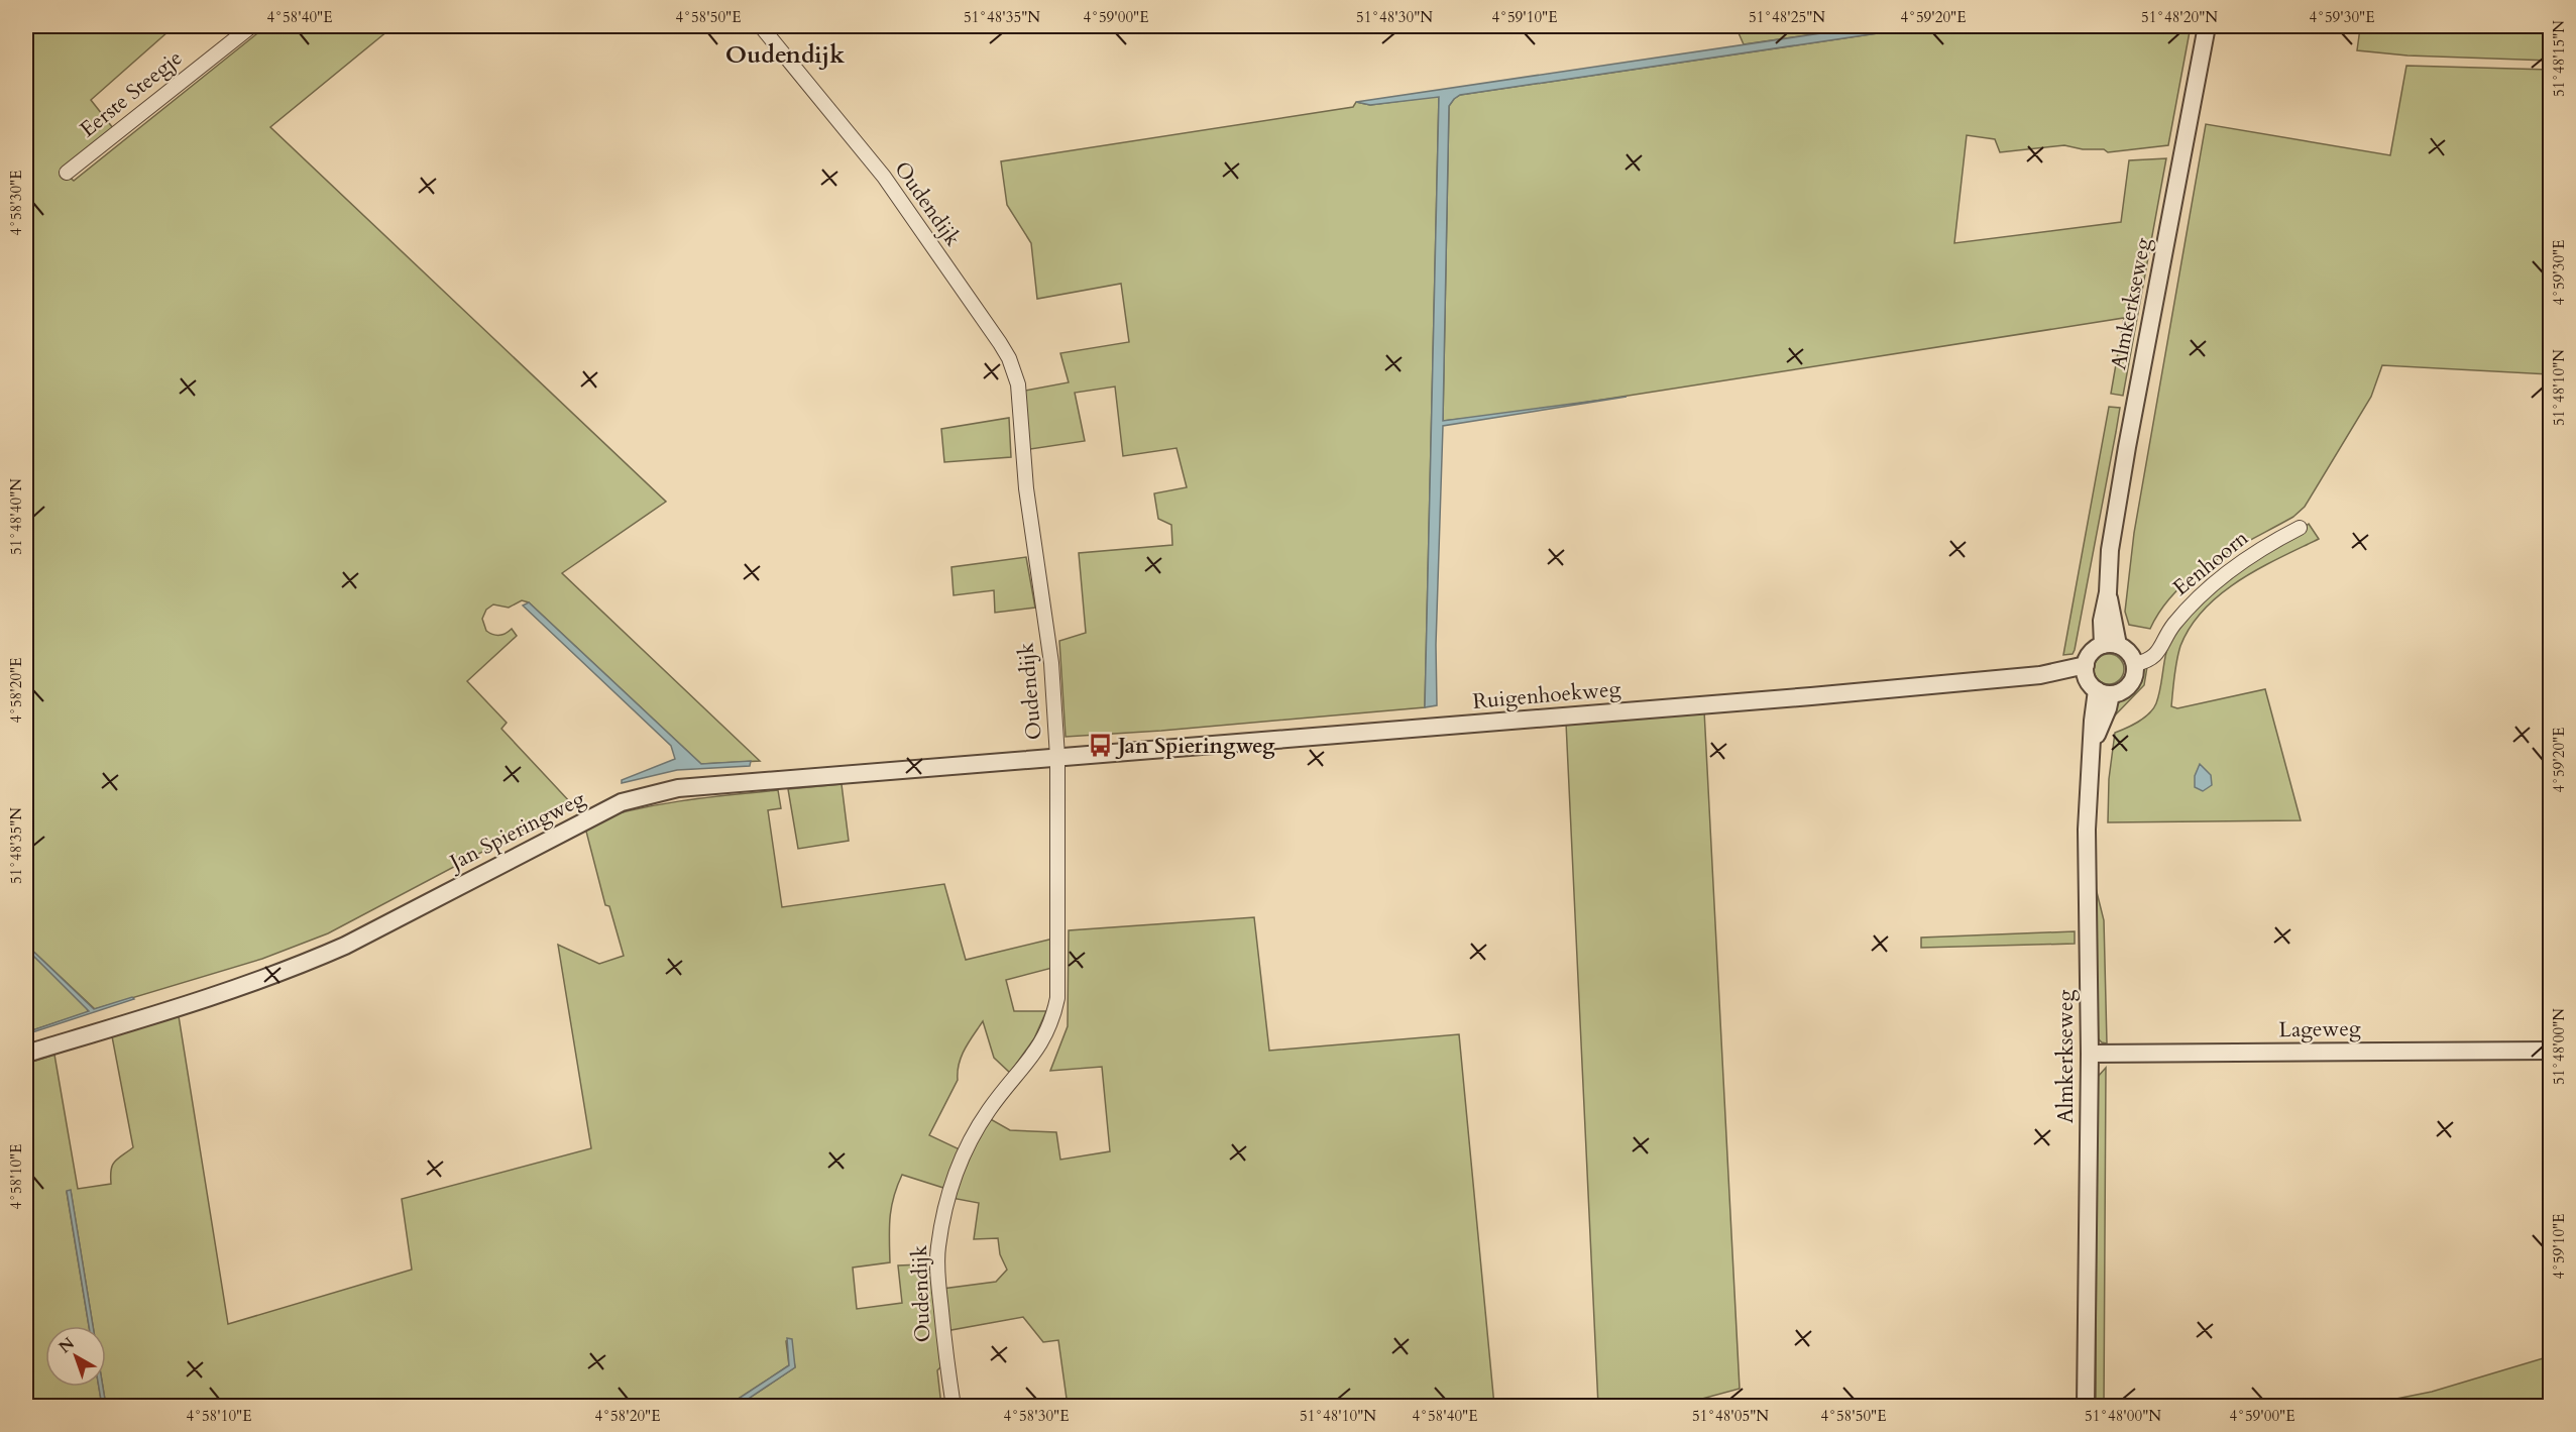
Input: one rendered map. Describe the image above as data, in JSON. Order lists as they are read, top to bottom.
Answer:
{
  "streets": {
    "street": [
      "Eerste Steegje",
      "Oudendijk",
      "Almkerkseweg",
      "Eenhoorn",
      "Ruigenhoekweg",
      "Jan Spieringweg",
      "Lageweg"
    ]
  },
  "crossings": [
    ["Oudendijk", "Ruigenhoekweg"],
    ["Oudendijk", "Jan Spieringweg"],
    ["Almkerkseweg", "Eenhoorn"],
    ["Almkerkseweg", "Ruigenhoekweg"],
    ["Almkerkseweg", "Lageweg"],
    ["Eenhoorn", "Ruigenhoekweg"],
    ["Ruigenhoekweg", "Jan Spieringweg"]
  ],
  "districts": ["Oudendijk"],
  "places": {
    "bus stop": ["Jan Spieringweg"]
  },
  "north": "top left",
  "coordinates": [
    "4°58'40\"E",
    "4°58'50\"E",
    "51°48'35\"N",
    "4°59'00\"E",
    "51°48'30\"N",
    "4°59'10\"E",
    "51°48'25\"N",
    "4°59'20\"E",
    "51°48'20\"N",
    "4°59'30\"E",
    "51°48'15\"N",
    "4°58'30\"E",
    "51°48'10\"N",
    "51°48'40\"N",
    "4°58'20\"E",
    "51°48'00\"N",
    "4°58'10\"E",
    "51°48'05\"N"
  ]
}
